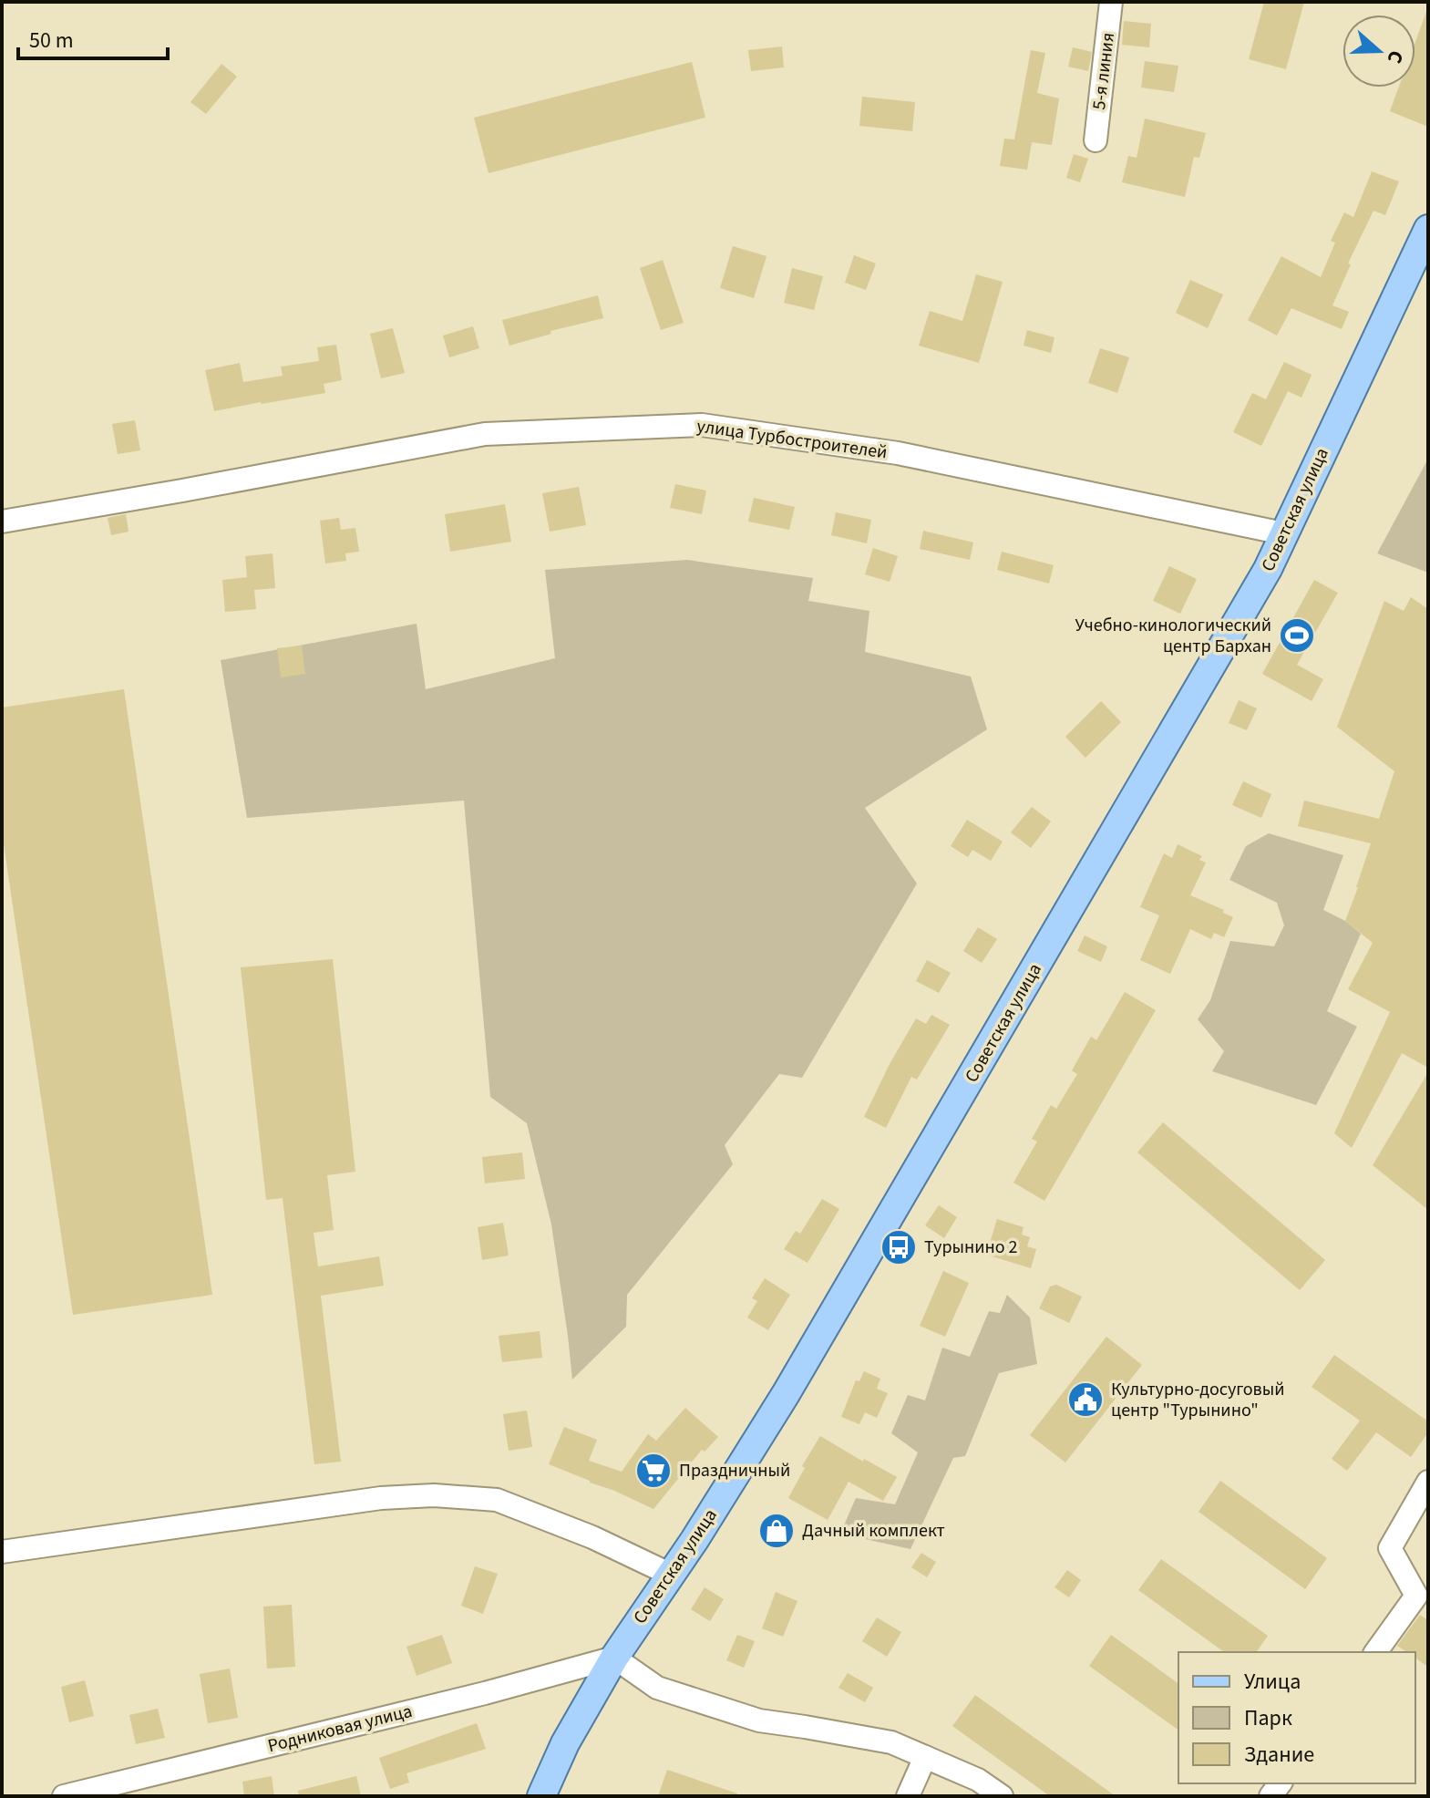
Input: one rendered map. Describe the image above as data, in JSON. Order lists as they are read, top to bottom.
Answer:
{
  "streets": {
    "main road": ["Советская улица"],
    "street": ["5-я линия", "улица Турбостроителей", "Родниковая улица"]
  },
  "crossings": [
    ["улица Турбостроителей", "Советская улица"],
    ["Советская улица", "Родниковая улица"]
  ],
  "places": {
    "sports": ["Учебно-кинологический центр Бархан"],
    "bus stop": ["Турынино 2"],
    "public building": ["Культурно-досуговый центр \"Турынино\""],
    "supermarket": ["Праздничный"],
    "shop": ["Дачный комплект"]
  },
  "legend": ["Улица", "Парк", "Здание"],
  "scale_bar": "50 m",
  "north": "right"
}
